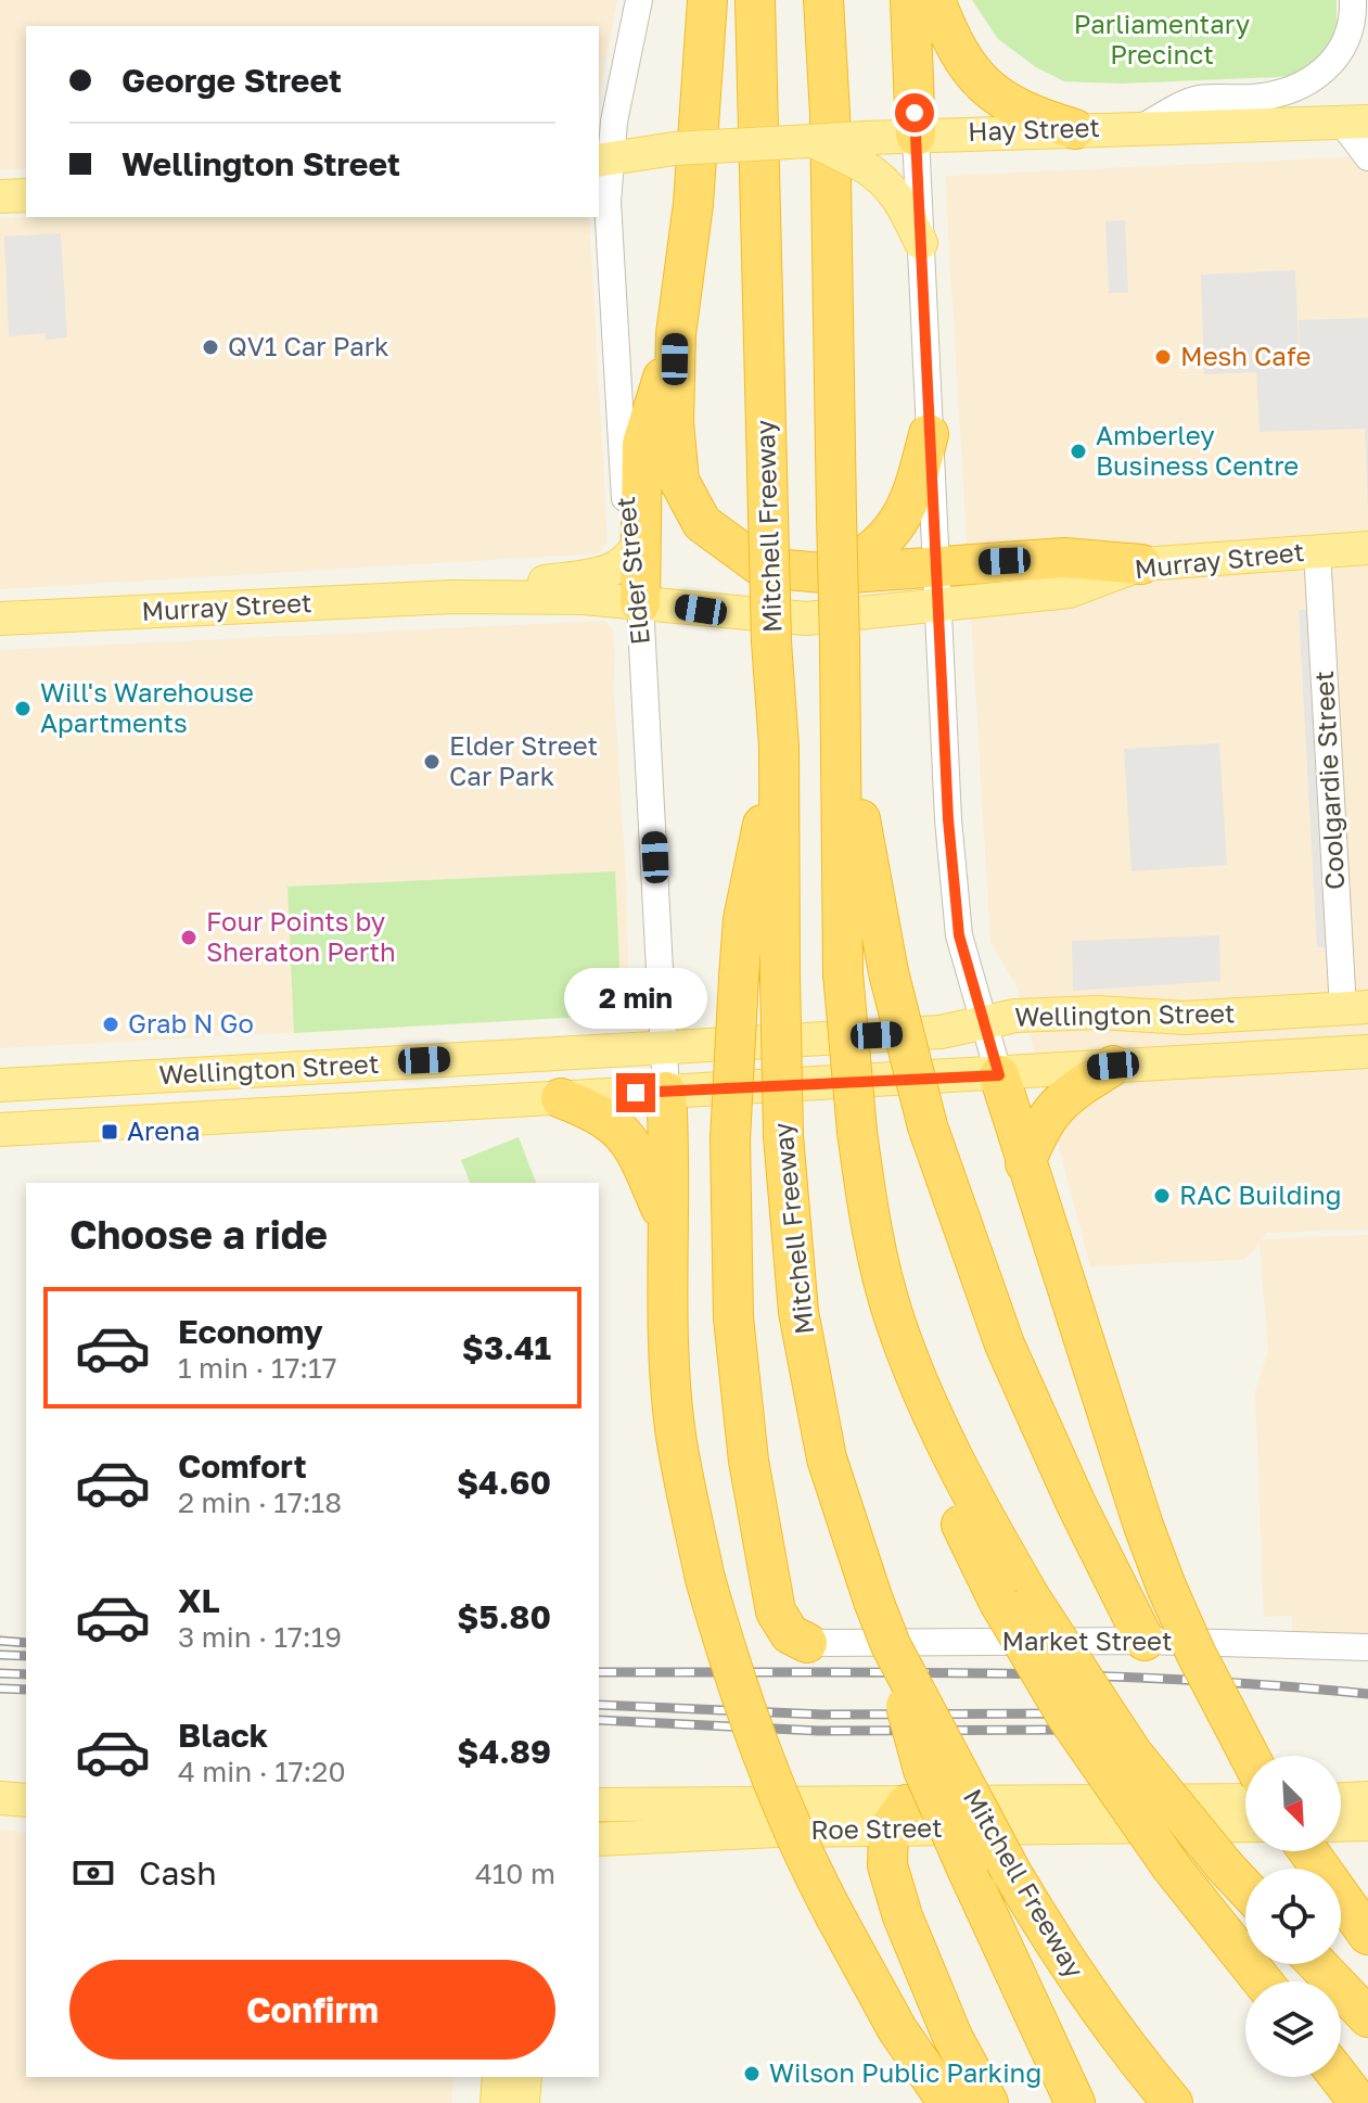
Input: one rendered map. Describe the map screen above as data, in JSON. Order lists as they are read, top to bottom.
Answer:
{
  "streets": {
    "highway": ["Mitchell Freeway"],
    "main road": [
      "Hay Street",
      "Murray Street",
      "Wellington Street",
      "Roe Street"
    ],
    "street": ["Elder Street", "Coolgardie Street", "Market Street"]
  },
  "crossings": [
    ["Murray Street", "Elder Street"],
    ["Murray Street", "Coolgardie Street"],
    ["Elder Street", "Wellington Street"],
    ["Coolgardie Street", "Wellington Street"]
  ],
  "parks": ["Parliamentary Precinct"],
  "places": {
    "other": [
      "QV1 Car Park",
      "Mesh Cafe",
      "Amberley Business Centre",
      "Will's Warehouse Apartments",
      "Elder Street Car Park",
      "Four Points by Sheraton Perth",
      "Grab N Go",
      "RAC Building",
      "Wilson Public Parking"
    ],
    "transit": ["Arena"]
  },
  "north": "bottom right",
  "page": {
    "banner": ["George Street", "Wellington Street"],
    "bubble": "2 min",
    "heading": "Choose a ride",
    "list": [
      {
        "name": "Economy",
        "note": "1 min · 17:17",
        "value": "$3.41"
      },
      {
        "name": "Comfort",
        "note": "2 min · 17:18",
        "value": "$4.60"
      },
      {
        "name": "XL",
        "note": "3 min · 17:19",
        "value": "$5.80"
      },
      {
        "name": "Black",
        "note": "4 min · 17:20",
        "value": "$4.89"
      }
    ],
    "pay": ["Cash", "410 m"],
    "buttons": "Confirm"
  }
}
